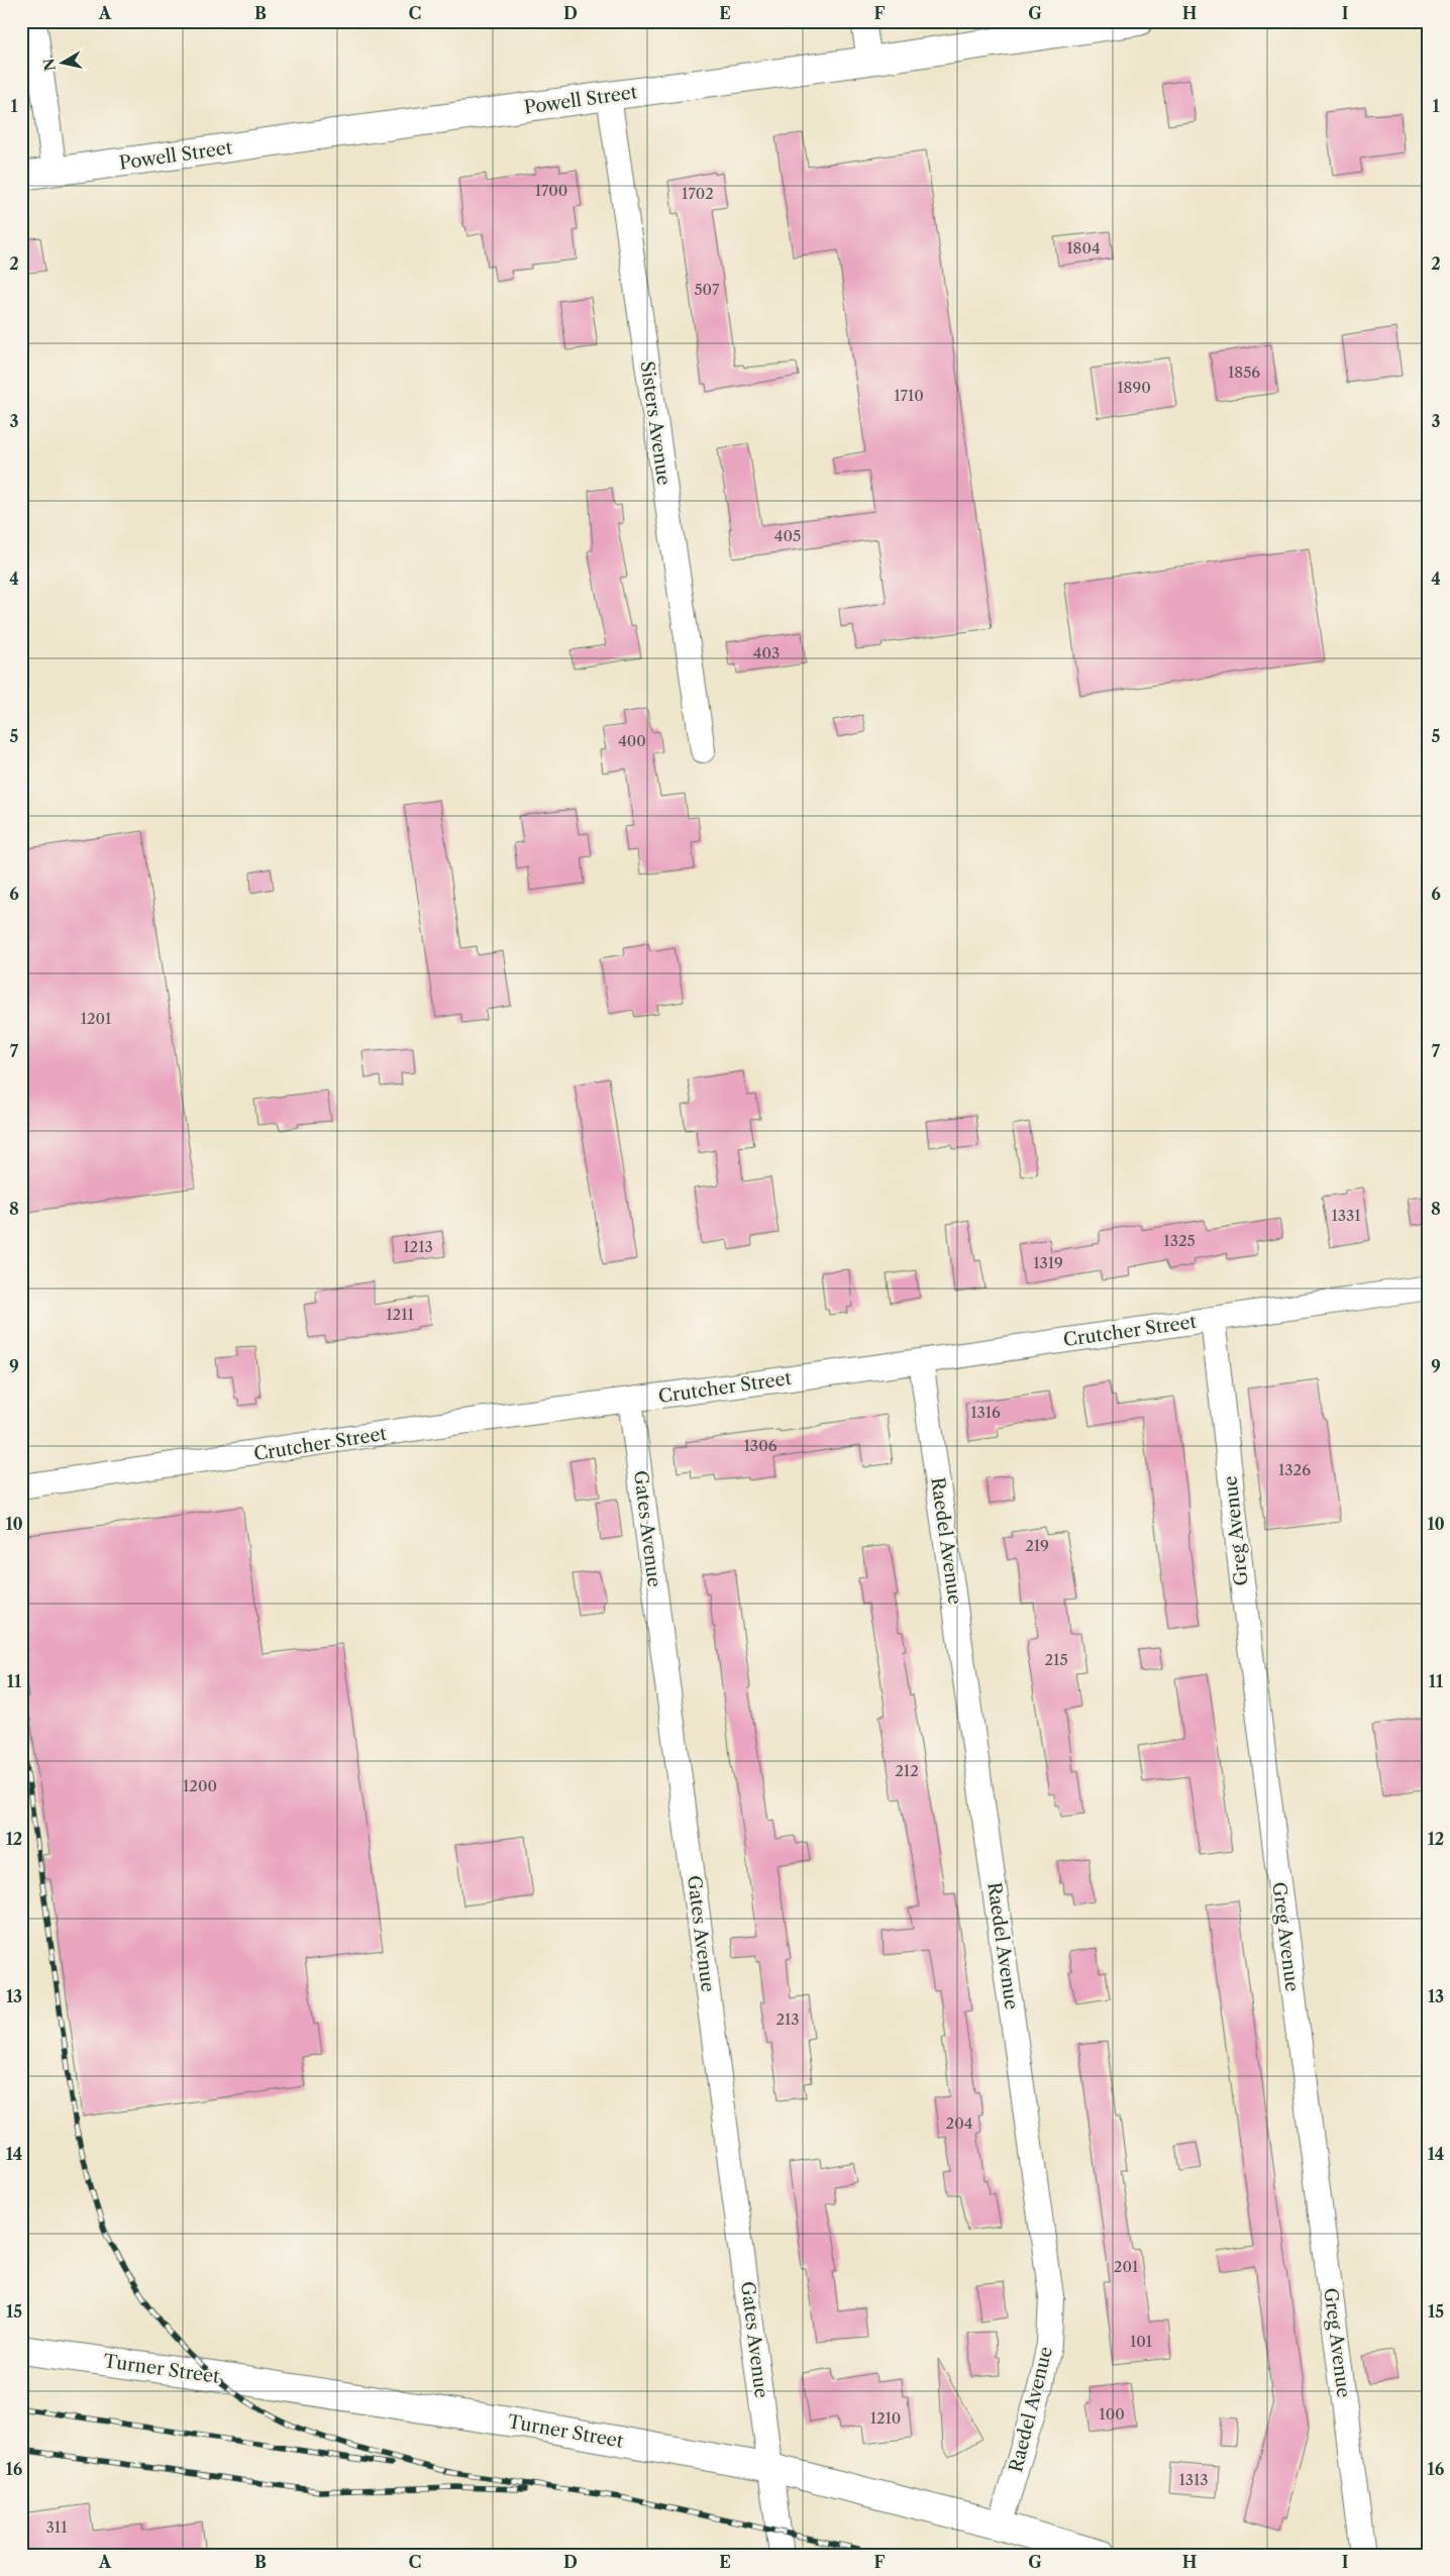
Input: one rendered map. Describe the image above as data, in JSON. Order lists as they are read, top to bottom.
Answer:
{
  "streets": {
    "street": [
      "Powell Street",
      "Sisters Avenue",
      "Crutcher Street",
      "Gates Avenue",
      "Greg Avenue",
      "Raedel Avenue",
      "Turner Street"
    ]
  },
  "crossings": [
    ["Powell Street", "Sisters Avenue"],
    ["Crutcher Street", "Gates Avenue"],
    ["Crutcher Street", "Greg Avenue"],
    ["Crutcher Street", "Raedel Avenue"],
    ["Gates Avenue", "Turner Street"],
    ["Raedel Avenue", "Turner Street"]
  ],
  "house_numbers": [
    "1700",
    "1702",
    "1804",
    "507",
    "1856",
    "1890",
    "1710",
    "405",
    "403",
    "400",
    "1201",
    "1331",
    "1325",
    "1213",
    "1319",
    "1211",
    "1316",
    "1306",
    "1326",
    "219",
    "215",
    "212",
    "1200",
    "213",
    "204",
    "201",
    "101",
    "100",
    "1210",
    "1313",
    "311"
  ],
  "north": "left",
  "grid": {
    "columns": [
      "A",
      "B",
      "C",
      "D",
      "E",
      "F",
      "G",
      "H",
      "I"
    ],
    "rows": [
      "1",
      "2",
      "3",
      "4",
      "5",
      "6",
      "7",
      "8",
      "9",
      "10",
      "11",
      "12",
      "13",
      "14",
      "15",
      "16"
    ]
  }
}
